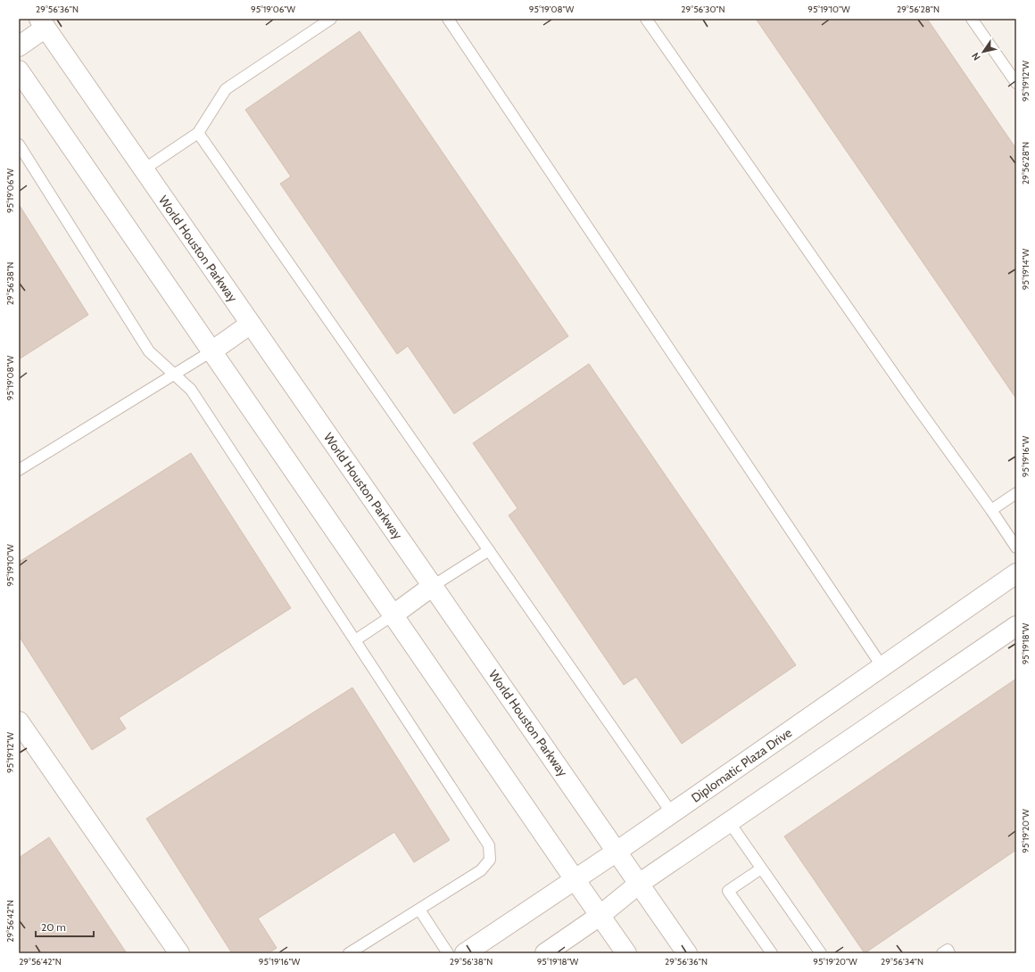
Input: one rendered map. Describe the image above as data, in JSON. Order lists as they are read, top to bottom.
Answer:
{
  "streets": {
    "street": ["World Houston Parkway", "Diplomatic Plaza Drive"]
  },
  "crossings": [
    ["World Houston Parkway", "Diplomatic Plaza Drive"]
  ],
  "scale_bar": "20 m",
  "north": "bottom left",
  "coordinates": [
    "29°56'36\"N",
    "95°19'06\"W",
    "95°19'08\"W",
    "29°56'30\"N",
    "95°19'10\"W",
    "29°56'28\"N",
    "95°19'12\"W",
    "95°19'14\"W",
    "29°56'38\"N",
    "95°19'16\"W",
    "95°19'18\"W",
    "95°19'20\"W",
    "29°56'42\"N",
    "29°56'34\"N"
  ]
}
